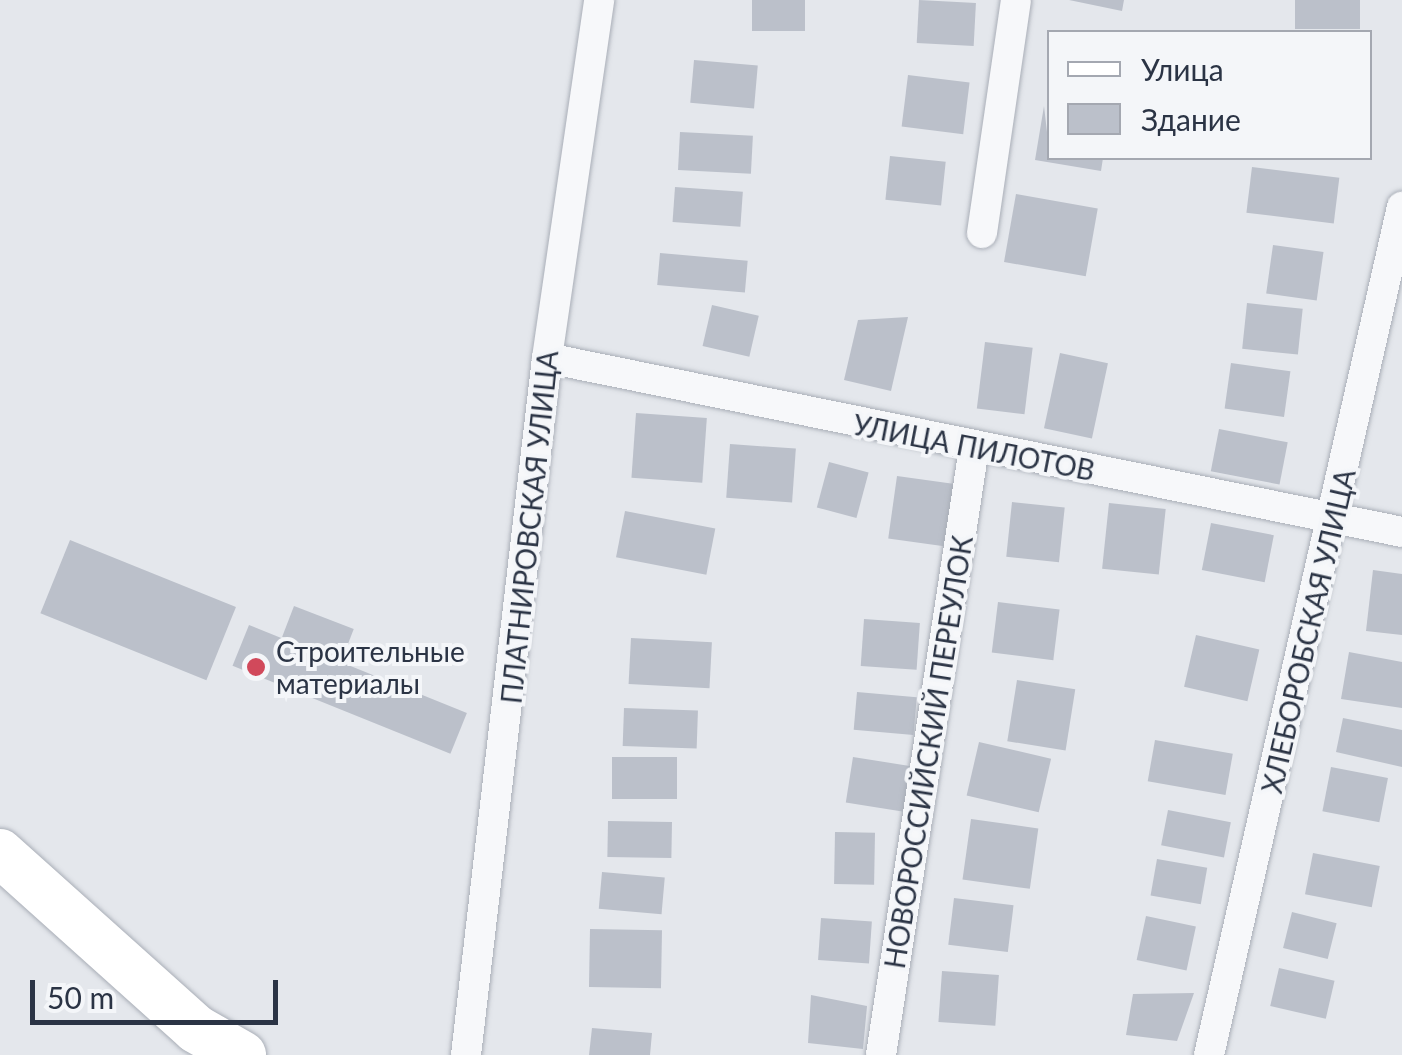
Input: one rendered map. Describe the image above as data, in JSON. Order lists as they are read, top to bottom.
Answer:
{
  "streets": {
    "street": [
      "УЛИЦА ПИЛОТОВ",
      "ПЛАТНИРОВСКАЯ УЛИЦА",
      "ХЛЕБОРОБСКАЯ УЛИЦА",
      "НОВОРОССИЙСКИЙ ПЕРЕУЛОК"
    ]
  },
  "crossings": [
    ["УЛИЦА ПИЛОТОВ", "ПЛАТНИРОВСКАЯ УЛИЦА"],
    ["УЛИЦА ПИЛОТОВ", "ХЛЕБОРОБСКАЯ УЛИЦА"],
    ["УЛИЦА ПИЛОТОВ", "НОВОРОССИЙСКИЙ ПЕРЕУЛОК"]
  ],
  "places": ["Строительные материалы"],
  "legend": ["Улица", "Здание"],
  "scale_bar": "50 m"
}
